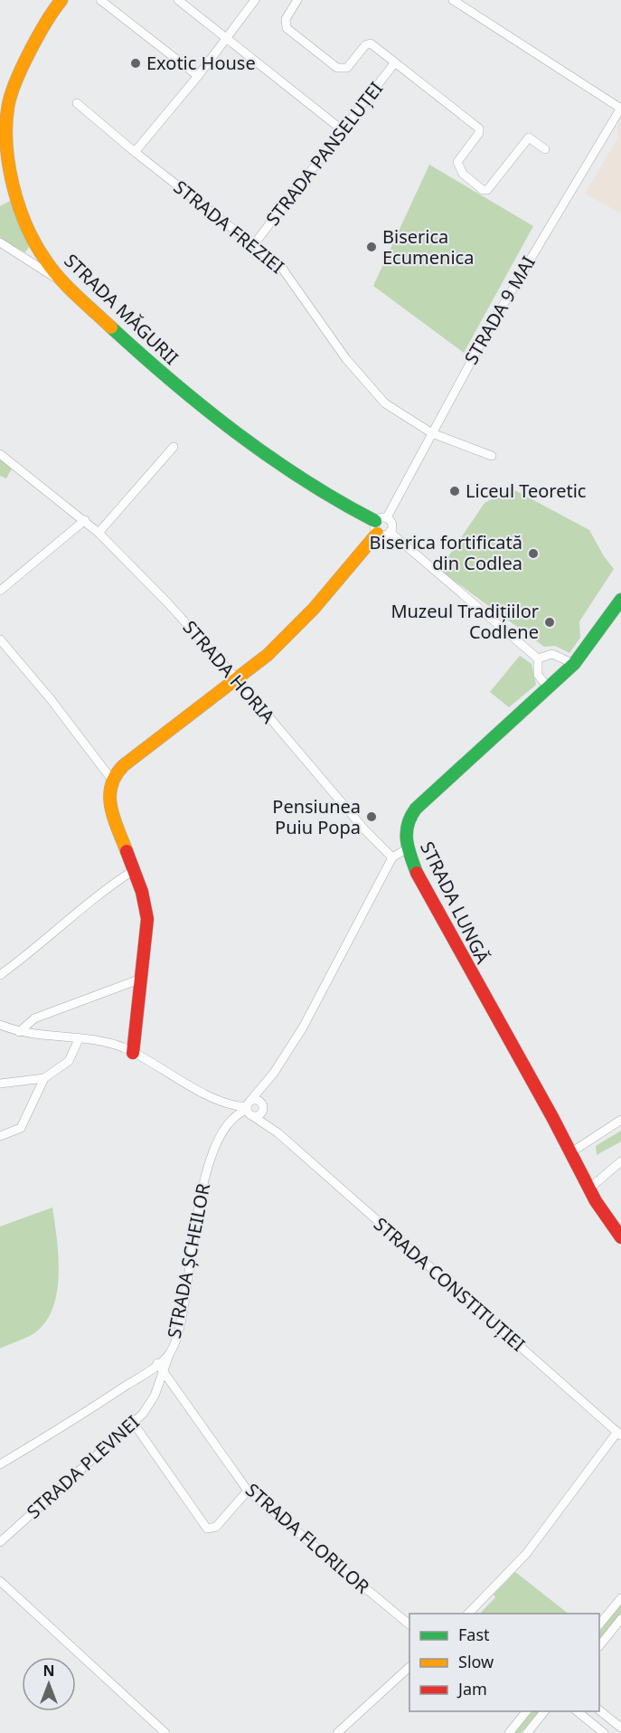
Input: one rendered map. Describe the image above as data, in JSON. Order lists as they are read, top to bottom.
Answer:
{
  "streets": {
    "main road": ["STRADA MĂGURII", "STRADA LUNGĂ"],
    "street": [
      "STRADA PANSELUȚEI",
      "STRADA FREZIEI",
      "STRADA 9 MAI",
      "STRADA HORIA",
      "STRADA ȘCHEILOR",
      "STRADA CONSTITUȚIEI",
      "STRADA PLEVNEI",
      "STRADA FLORILOR"
    ]
  },
  "crossings": [
    ["STRADA PANSELUȚEI", "STRADA FREZIEI"],
    ["STRADA FREZIEI", "STRADA 9 MAI"],
    ["STRADA MĂGURII", "STRADA 9 MAI"],
    ["STRADA HORIA", "STRADA ȘCHEILOR"],
    ["STRADA ȘCHEILOR", "STRADA CONSTITUȚIEI"],
    ["STRADA ȘCHEILOR", "STRADA PLEVNEI"],
    ["STRADA ȘCHEILOR", "STRADA FLORILOR"],
    ["STRADA PLEVNEI", "STRADA FLORILOR"]
  ],
  "places": [
    "Exotic House",
    "Biserica Ecumenica",
    "Liceul Teoretic",
    "Biserica fortificată din Codlea",
    "Muzeul Tradițiilor Codlene",
    "Pensiunea Puiu Popa"
  ],
  "legend": ["Fast", "Slow", "Jam"],
  "north": "top"
}
